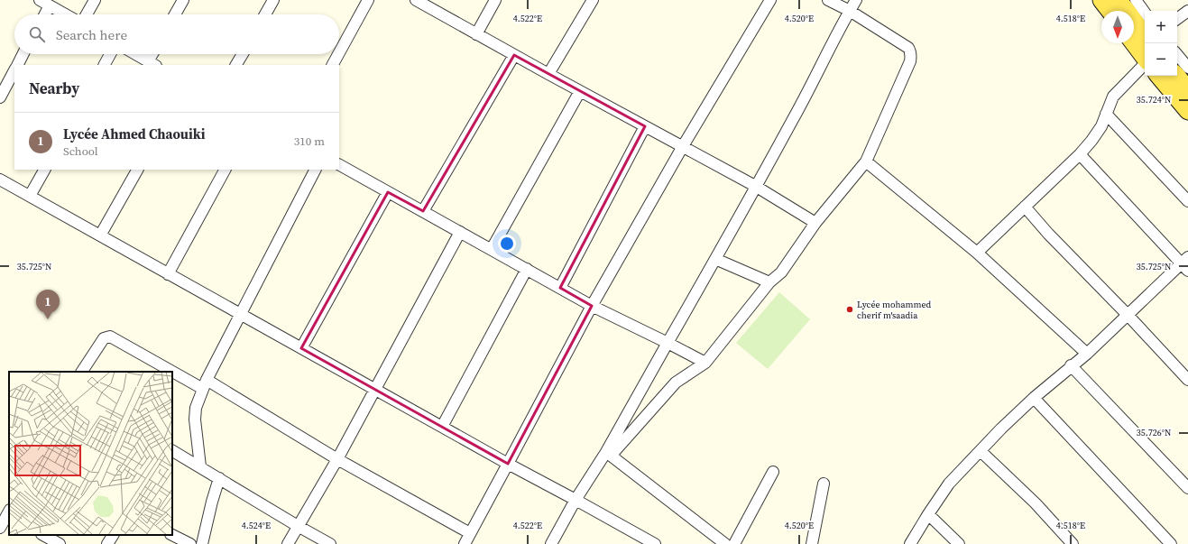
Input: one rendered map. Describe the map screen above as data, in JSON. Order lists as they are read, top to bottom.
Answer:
{
  "places": ["Lycée mohammed cherif m'saadia"],
  "north": "bottom",
  "page": {
    "map_buttons": ["+", "−"],
    "search": "Search here",
    "heading": "Nearby",
    "list": [
      {
        "mark": "1",
        "name": "Lycée Ahmed Chaouiki",
        "note": "School",
        "value": "310 m"
      }
    ],
    "pins": "1"
  },
  "coordinates": [
    "4.522°E",
    "4.520°E",
    "4.518°E",
    "35.724°N",
    "35.725°N",
    "35.726°N",
    "4.524°E"
  ]
}
